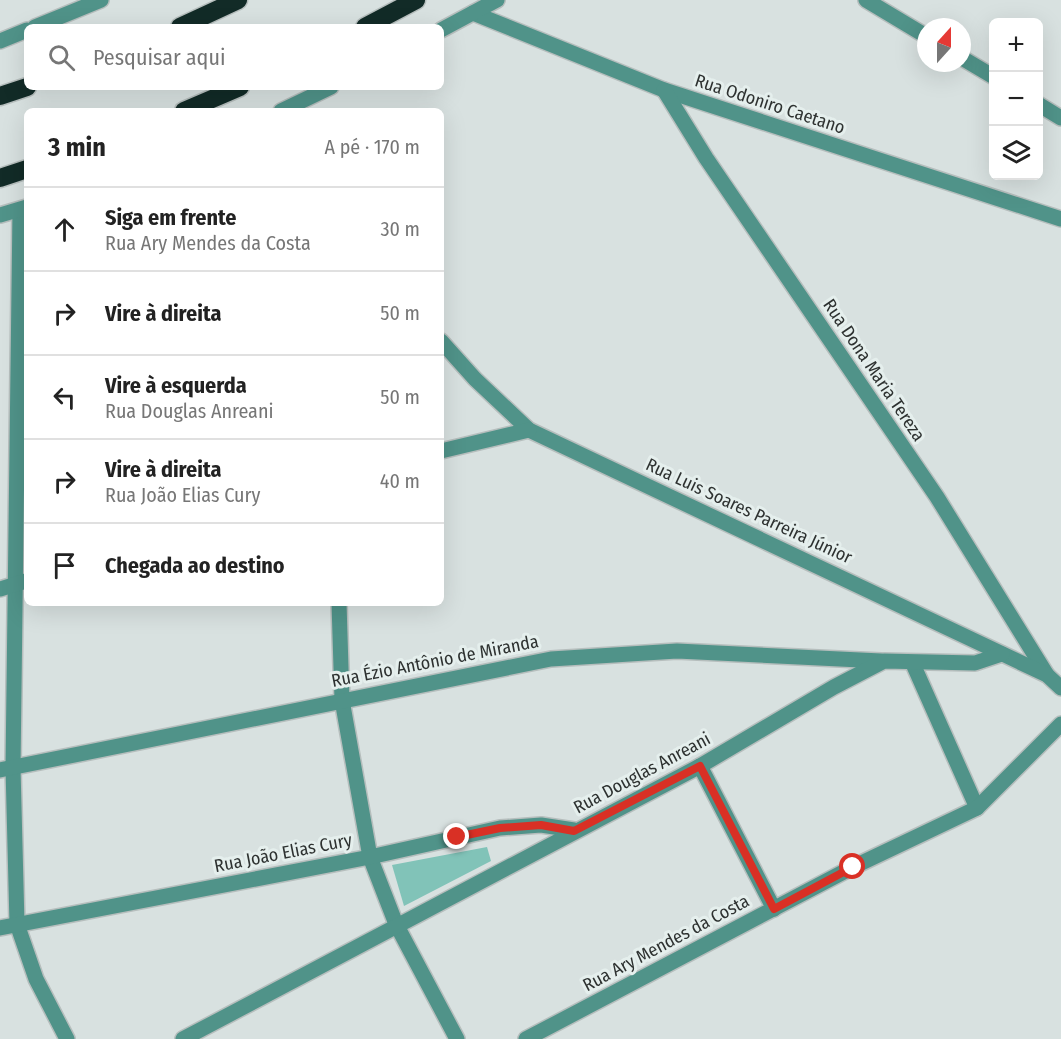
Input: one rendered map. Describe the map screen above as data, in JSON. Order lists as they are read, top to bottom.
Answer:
{
  "streets": {
    "street": [
      "Rua Odoniro Caetano",
      "Rua Dona Maria Tereza",
      "Rua Luis Soares Parreira Júnior",
      "Rua Ézio Antônio de Miranda",
      "Rua Douglas Anreani",
      "Rua João Elias Cury",
      "Rua Ary Mendes da Costa"
    ]
  },
  "crossings": [
    ["Rua Odoniro Caetano", "Rua Dona Maria Tereza"],
    ["Rua Dona Maria Tereza", "Rua Luis Soares Parreira Júnior"],
    ["Rua Ézio Antônio de Miranda", "Rua Douglas Anreani"],
    ["Rua Douglas Anreani", "Rua João Elias Cury"]
  ],
  "north": "top",
  "page": {
    "map_buttons": ["+", "−"],
    "search": "Pesquisar aqui",
    "heading": ["3 min", "A pé · 170 m"],
    "list": [
      ["Siga em frente", "Rua Ary Mendes da Costa", "30 m"],
      ["Vire à direita", "50 m"],
      ["Vire à esquerda", "Rua Douglas Anreani", "50 m"],
      ["Vire à direita", "Rua João Elias Cury", "40 m"],
      "Chegada ao destino"
    ]
  }
}
